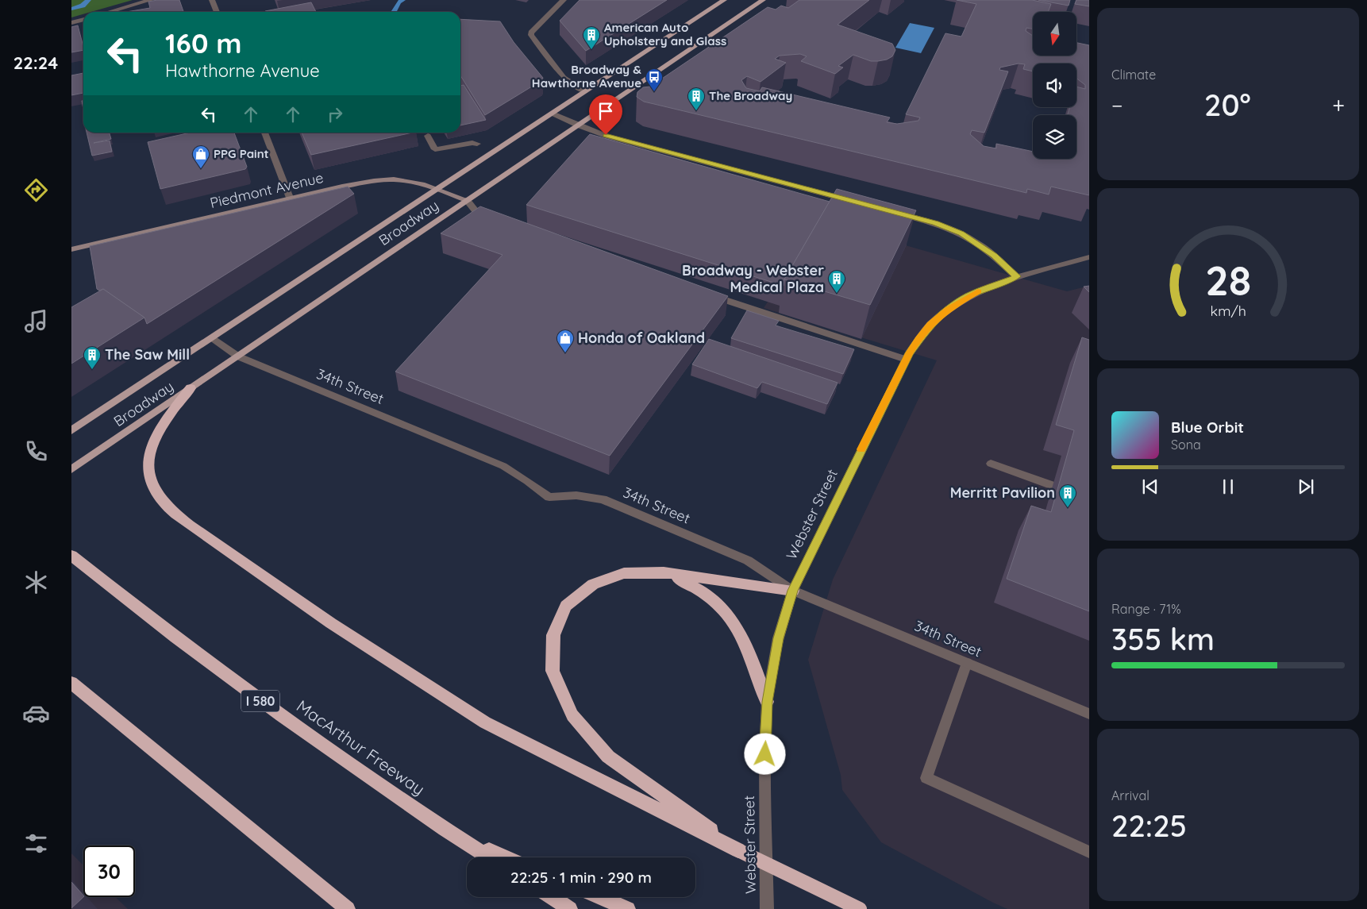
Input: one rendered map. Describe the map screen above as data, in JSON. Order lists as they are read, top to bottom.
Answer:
{
  "streets": {
    "highway": ["I 580", "MacArthur Freeway"],
    "main road": ["Broadway"],
    "street": ["Piedmont Avenue", "34th Street", "Webster Street"]
  },
  "crossings": [
    ["Piedmont Avenue", "Broadway"],
    ["Broadway", "34th Street"],
    ["34th Street", "Webster Street"]
  ],
  "places": {
    "building": [
      "American Auto Upholstery and Glass",
      "The Broadway",
      "Broadway - Webster Medical Plaza",
      "The Saw Mill",
      "Merritt Pavilion"
    ],
    "bus stop": ["Broadway & Hawthorne Avenue"],
    "shop": ["PPG Paint", "Honda of Oakland"]
  },
  "north": "bottom",
  "page": {
    "tabs": "22:24",
    "tile": [
      "Climate",
      ["Range · 71%", "355 km"],
      ["Arrival", "22:25"]
    ],
    "turn": ["160 m", "Hawthorne Avenue"],
    "heat": ["−", "20°", "+"],
    "song": ["Blue Orbit", "Sona"],
    "limit": "30",
    "trip": "22:25 · 1 min · 290 m",
    "gauge": ["28", "km/h"]
  }
}
